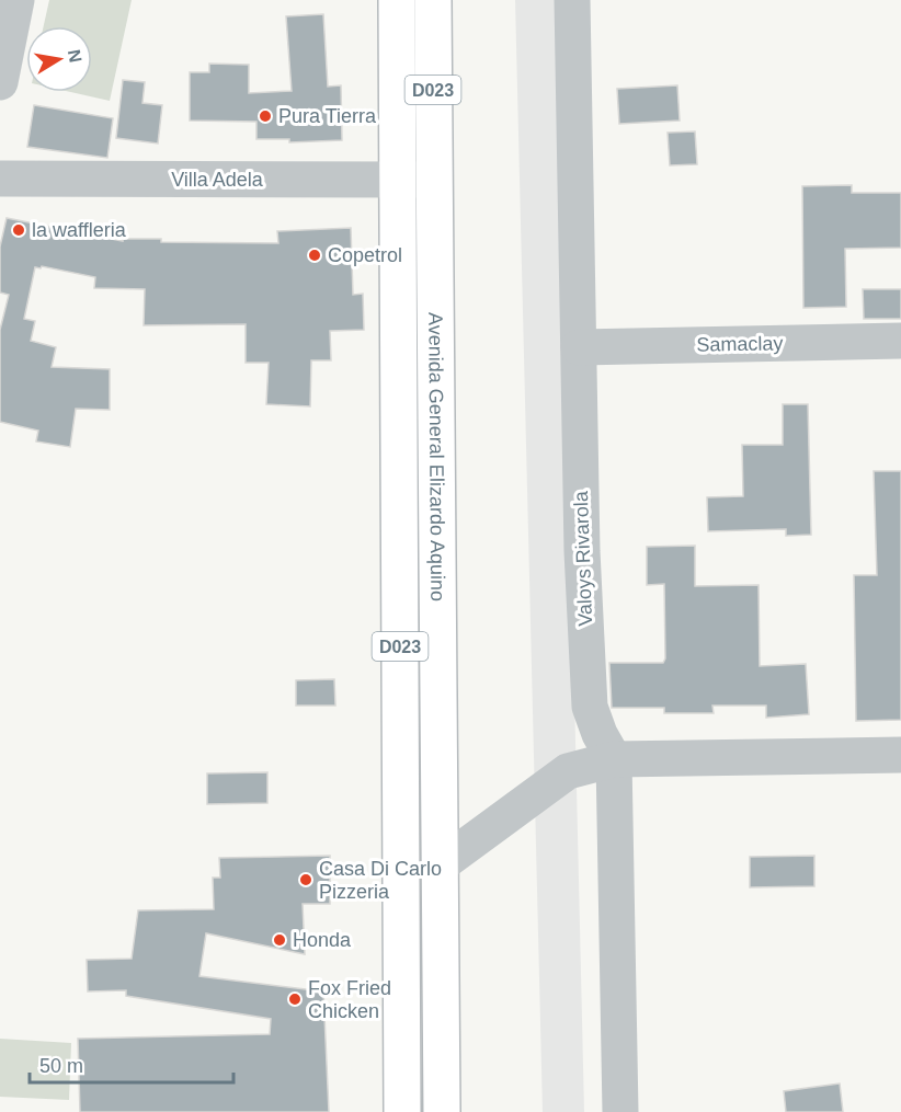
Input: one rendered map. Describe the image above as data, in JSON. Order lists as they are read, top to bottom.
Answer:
{
  "streets": {
    "main road": ["D023", "Avenida General Elizardo Aquino"],
    "street": ["Villa Adela", "Samaclay", "Valoys Rivarola"]
  },
  "crossings": [
    ["Villa Adela", "Avenida General Elizardo Aquino"],
    ["Samaclay", "Valoys Rivarola"]
  ],
  "places": [
    "Pura Tierra",
    "la waffleria",
    "Copetrol",
    "Casa Di Carlo Pizzeria",
    "Honda",
    "Fox Fried Chicken"
  ],
  "scale_bar": "50 m",
  "north": "right"
}
